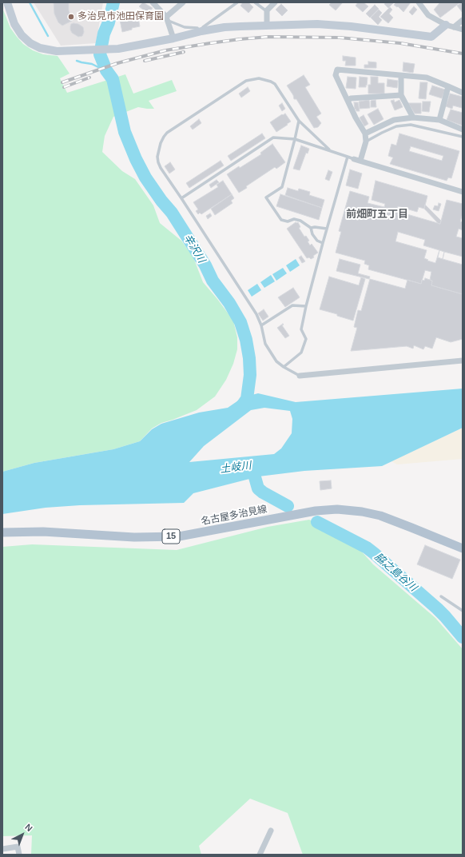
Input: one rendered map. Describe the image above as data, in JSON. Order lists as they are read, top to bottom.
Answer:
{
  "streets": {
    "main road": ["名古屋多治見線", "15"]
  },
  "districts": ["前畑町五丁目"],
  "water": ["辛沢川", "土岐川", "脇之島谷川"],
  "places": ["多治見市池田保育園"],
  "north": "top right"
}
